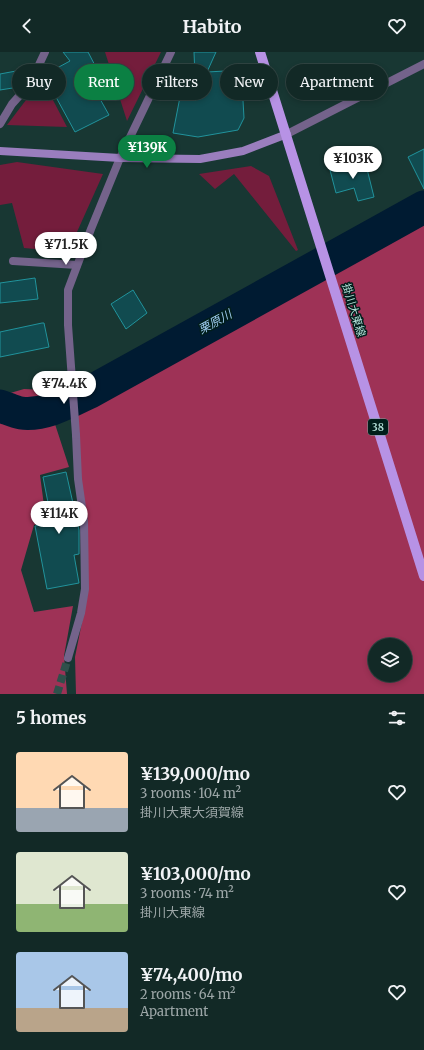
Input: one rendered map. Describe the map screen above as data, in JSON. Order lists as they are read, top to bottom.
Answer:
{
  "streets": {
    "main road": ["掛川大東線", "38"]
  },
  "water": ["栗原川"],
  "page": {
    "header": "Habito",
    "chip": [
      "Buy",
      "Rent",
      "Filters",
      "New",
      "Apartment"
    ],
    "price": [
      "¥139K",
      "¥103K",
      "¥71.5K",
      "¥74.4K",
      "¥114K"
    ],
    "heading": "5 homes",
    "list": [
      {
        "name": "¥139,000/mo",
        "note": "3 rooms · 104 m² · 掛川大東大須賀線"
      },
      {
        "name": "¥103,000/mo",
        "note": "3 rooms · 74 m² · 掛川大東線"
      },
      {
        "name": "¥74,400/mo",
        "note": "2 rooms · 64 m² · Apartment"
      }
    ]
  }
}
